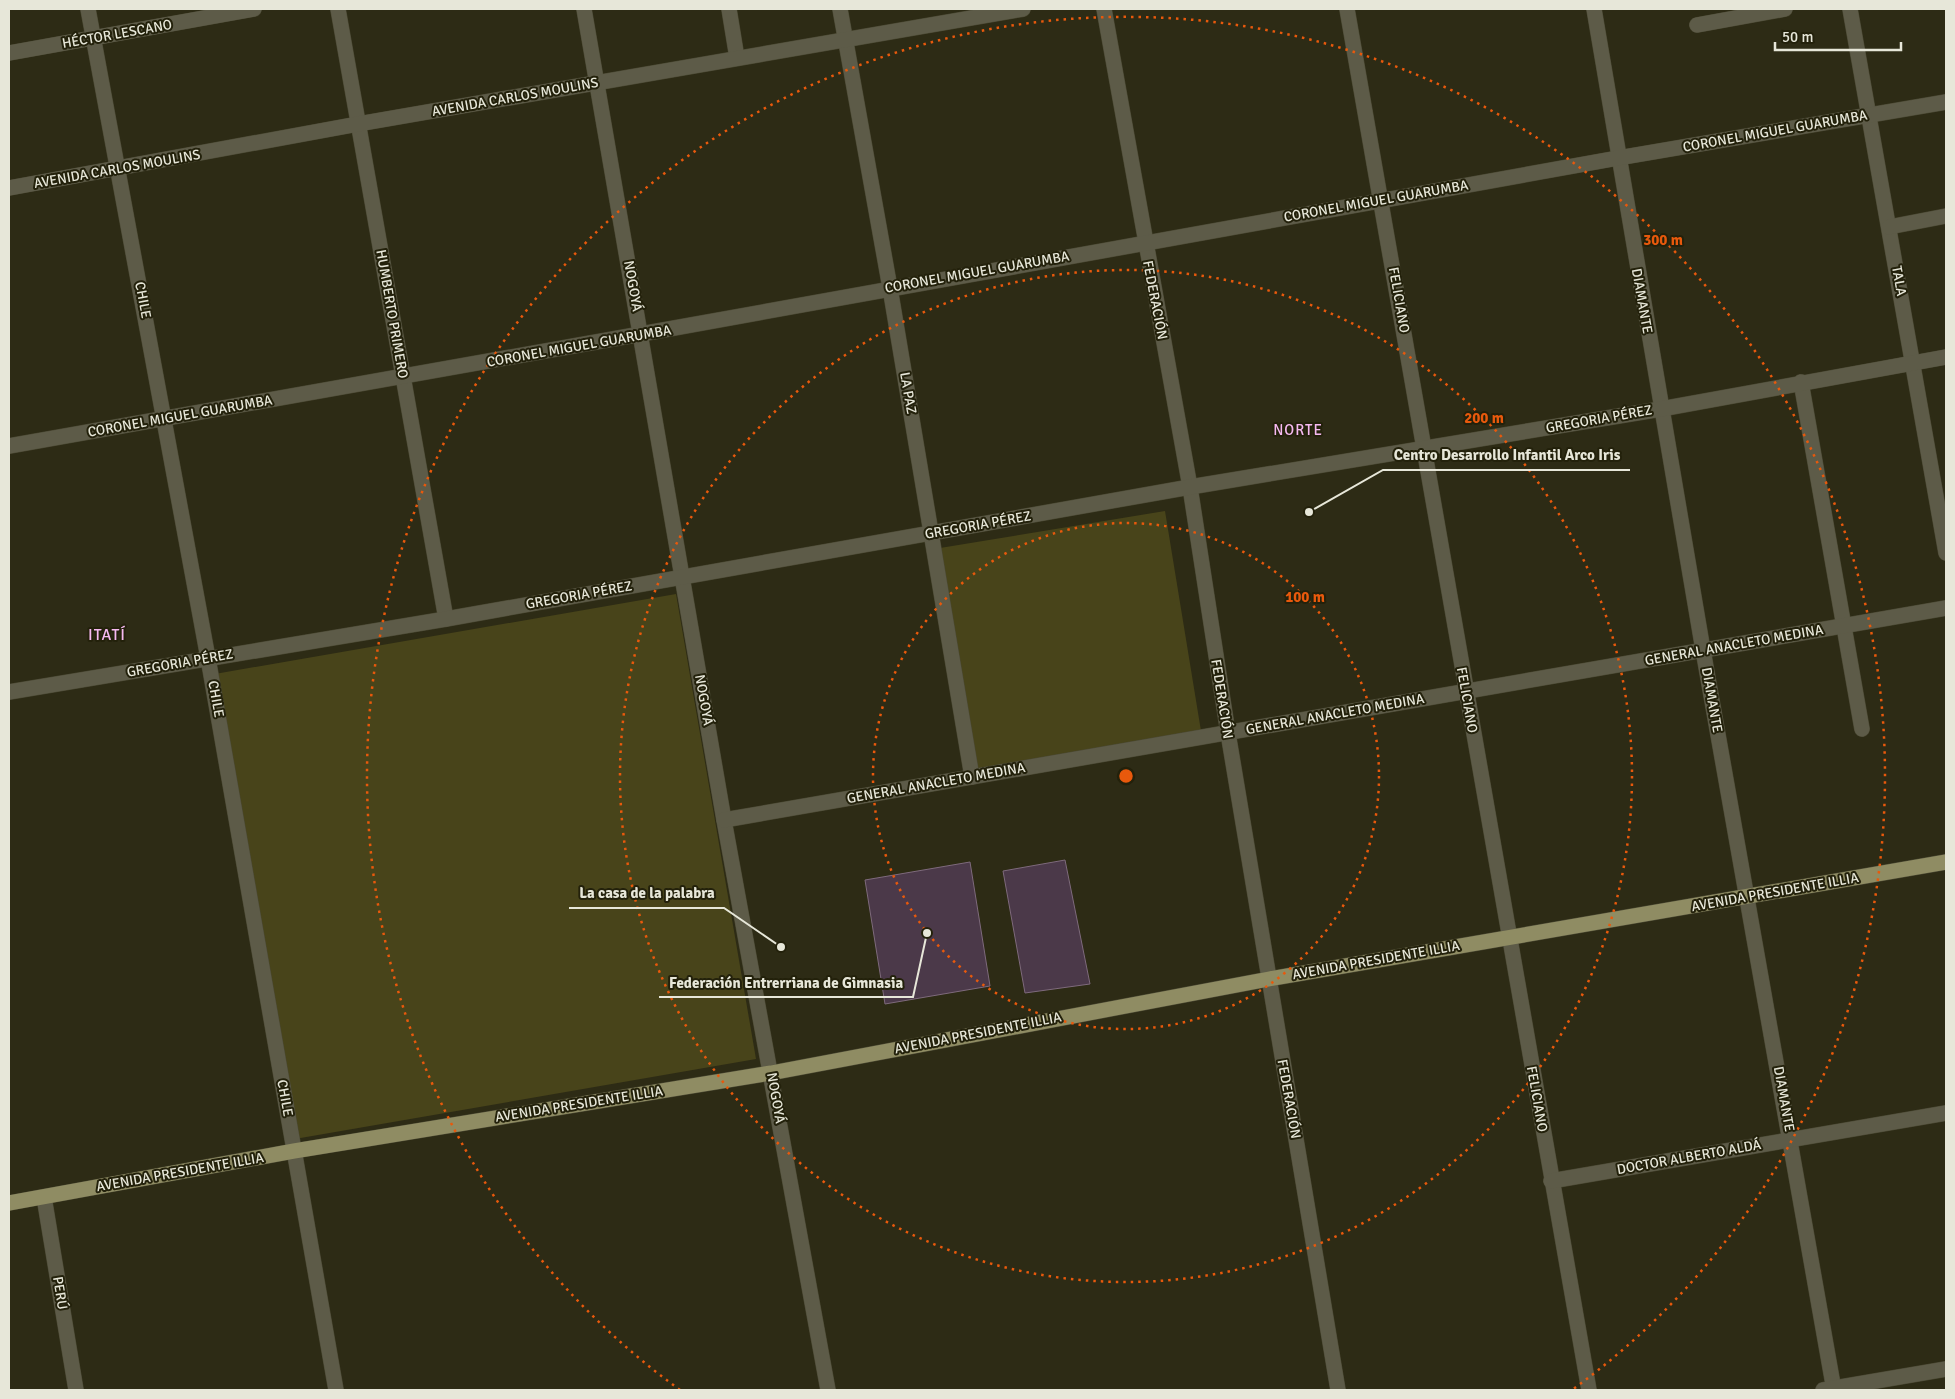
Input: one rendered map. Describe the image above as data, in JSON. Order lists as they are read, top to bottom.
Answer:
{
  "streets": {
    "main road": ["AVENIDA PRESIDENTE ILLIA"],
    "street": [
      "HÉCTOR LESCANO",
      "AVENIDA CARLOS MOULINS",
      "CORONEL MIGUEL GUARUMBA",
      "TALA",
      "NOGOYÁ",
      "CHILE",
      "FEDERACIÓN",
      "FELICIANO",
      "DIAMANTE",
      "HUMBERTO PRIMERO",
      "LA PAZ",
      "GREGORIA PÉREZ",
      "GENERAL ANACLETO MEDINA",
      "DOCTOR ALBERTO ALDÁ",
      "PERÚ"
    ]
  },
  "crossings": [
    ["HÉCTOR LESCANO", "CHILE"],
    ["AVENIDA CARLOS MOULINS", "NOGOYÁ"],
    ["AVENIDA CARLOS MOULINS", "CHILE"],
    ["AVENIDA CARLOS MOULINS", "HUMBERTO PRIMERO"],
    ["AVENIDA CARLOS MOULINS", "LA PAZ"],
    ["CORONEL MIGUEL GUARUMBA", "TALA"],
    ["CORONEL MIGUEL GUARUMBA", "NOGOYÁ"],
    ["CORONEL MIGUEL GUARUMBA", "CHILE"],
    ["CORONEL MIGUEL GUARUMBA", "FEDERACIÓN"],
    ["CORONEL MIGUEL GUARUMBA", "FELICIANO"],
    ["CORONEL MIGUEL GUARUMBA", "DIAMANTE"],
    ["CORONEL MIGUEL GUARUMBA", "HUMBERTO PRIMERO"],
    ["CORONEL MIGUEL GUARUMBA", "LA PAZ"],
    ["TALA", "GREGORIA PÉREZ"],
    ["NOGOYÁ", "GREGORIA PÉREZ"],
    ["NOGOYÁ", "GENERAL ANACLETO MEDINA"],
    ["NOGOYÁ", "AVENIDA PRESIDENTE ILLIA"],
    ["CHILE", "GREGORIA PÉREZ"],
    ["CHILE", "AVENIDA PRESIDENTE ILLIA"],
    ["FEDERACIÓN", "GREGORIA PÉREZ"],
    ["FEDERACIÓN", "GENERAL ANACLETO MEDINA"],
    ["FEDERACIÓN", "AVENIDA PRESIDENTE ILLIA"],
    ["FELICIANO", "GREGORIA PÉREZ"],
    ["FELICIANO", "GENERAL ANACLETO MEDINA"],
    ["FELICIANO", "AVENIDA PRESIDENTE ILLIA"],
    ["FELICIANO", "DOCTOR ALBERTO ALDÁ"],
    ["DIAMANTE", "GREGORIA PÉREZ"],
    ["DIAMANTE", "GENERAL ANACLETO MEDINA"],
    ["DIAMANTE", "AVENIDA PRESIDENTE ILLIA"],
    ["DIAMANTE", "DOCTOR ALBERTO ALDÁ"],
    ["HUMBERTO PRIMERO", "GREGORIA PÉREZ"],
    ["LA PAZ", "GREGORIA PÉREZ"],
    ["LA PAZ", "GENERAL ANACLETO MEDINA"],
    ["AVENIDA PRESIDENTE ILLIA", "PERÚ"]
  ],
  "districts": ["NORTE", "ITATÍ"],
  "places": ["Centro Desarrollo Infantil Arco Iris", "Federación Entrerriana de Gimnasia", "La casa de la palabra"],
  "scale_bar": "50 m",
  "rings": ["300 m", "200 m", "100 m"]
}
